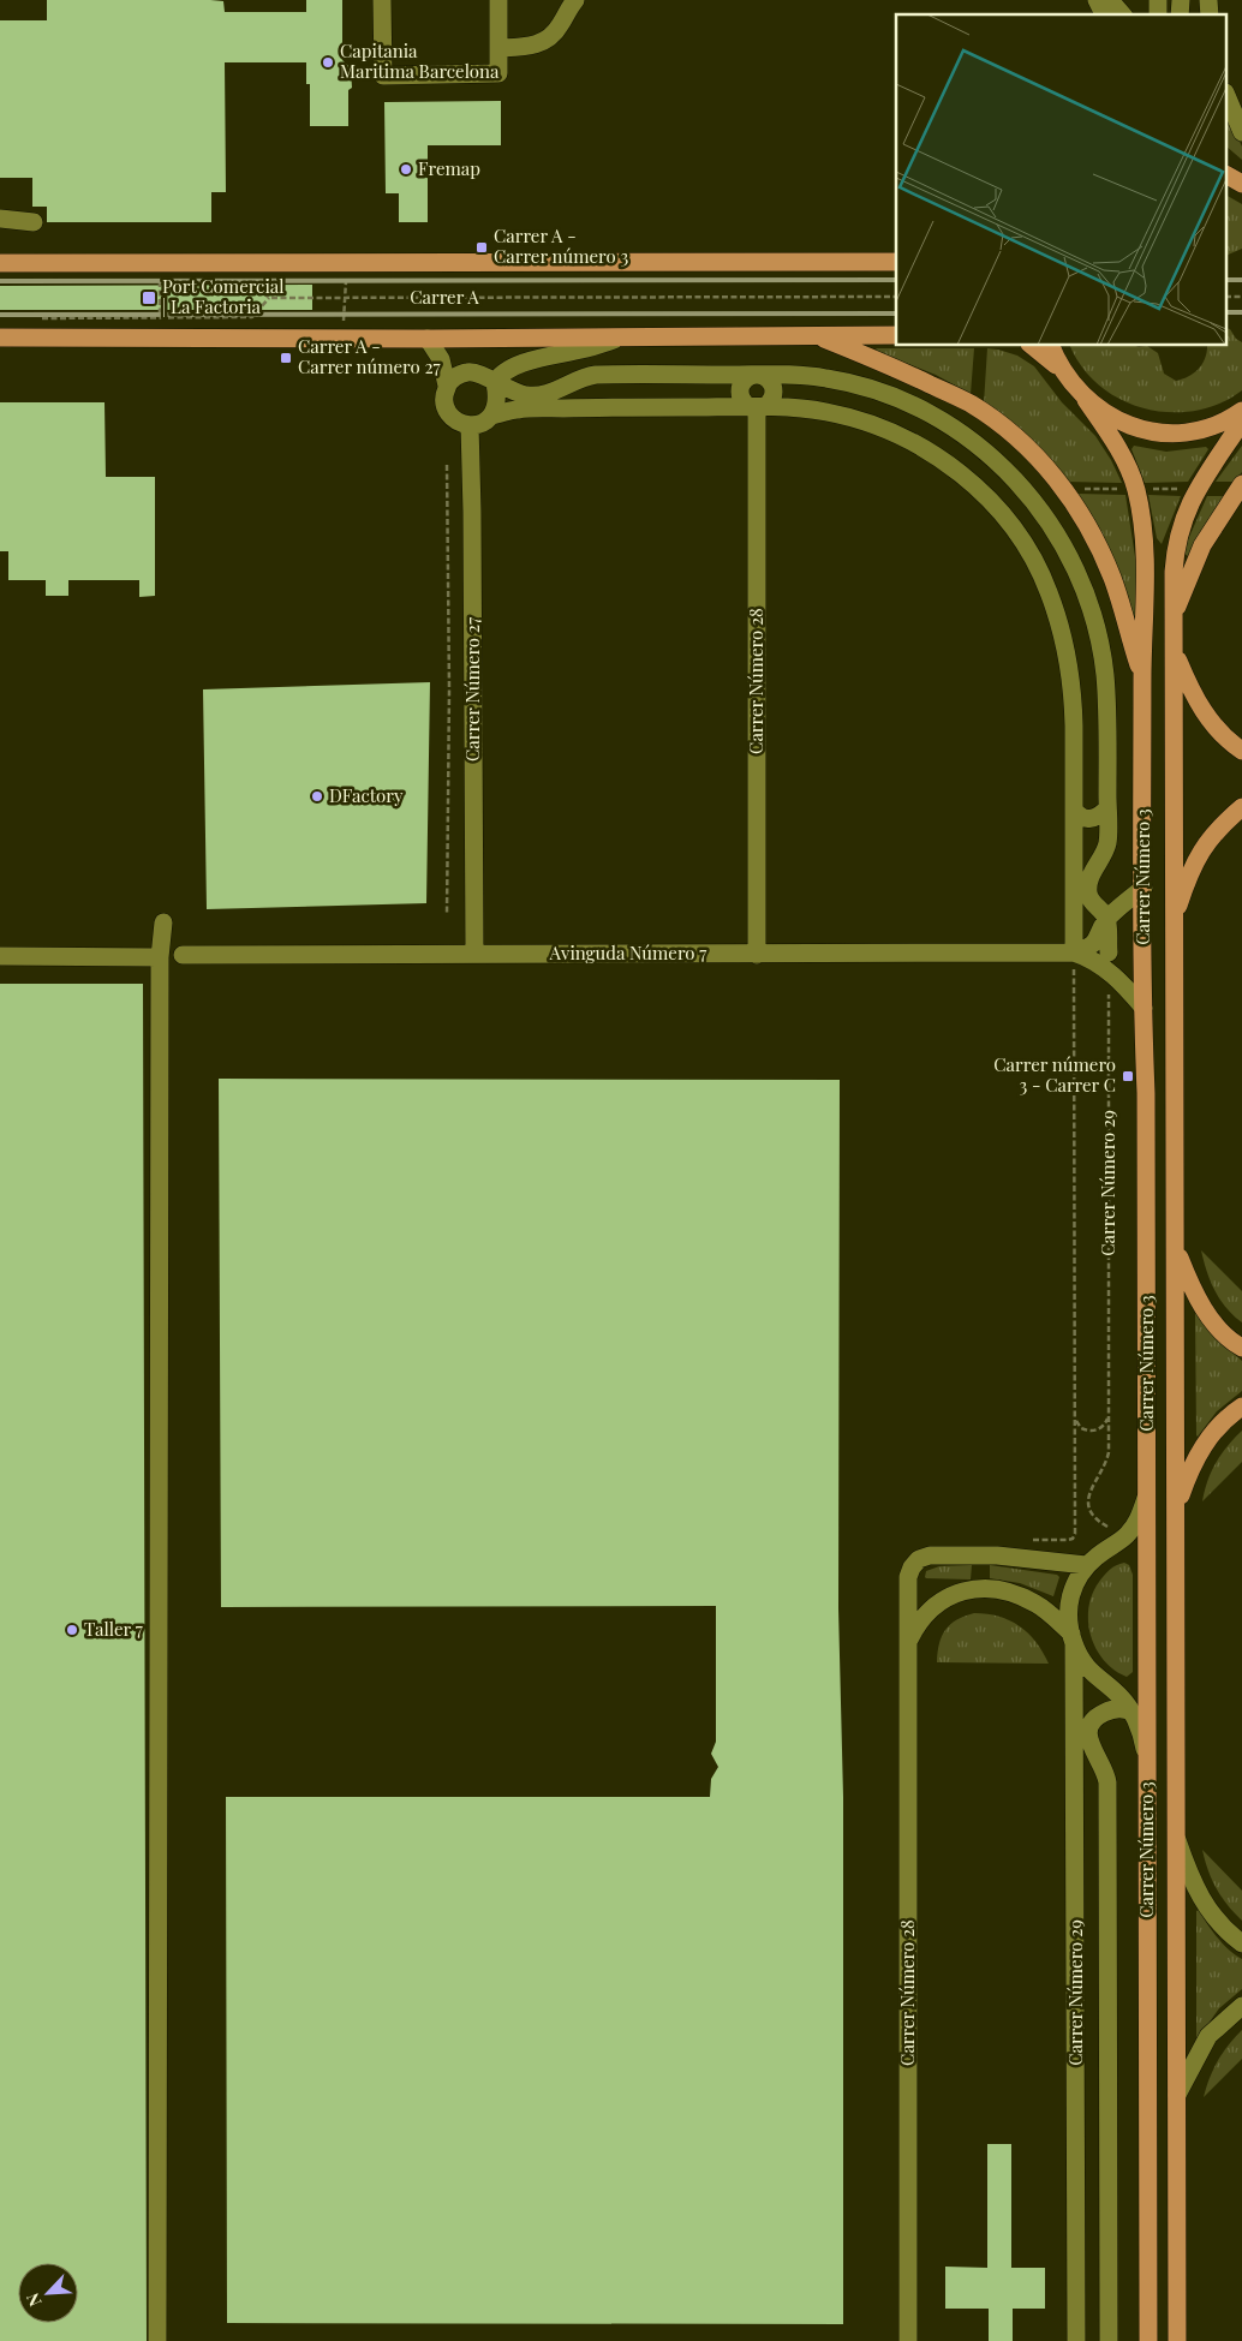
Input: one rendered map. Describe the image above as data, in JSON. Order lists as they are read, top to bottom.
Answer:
{
  "streets": {
    "main road": ["Carrer A", "Carrer Número 3"],
    "street": [
      "Carrer Número 28",
      "Carrer Número 27",
      "Avinguda Número 7",
      "Carrer Número 29"
    ]
  },
  "crossings": [
    ["Carrer Número 28", "Avinguda Número 7"],
    ["Carrer Número 28", "Carrer Número 29"],
    ["Carrer Número 27", "Avinguda Número 7"],
    ["Carrer Número 3", "Avinguda Número 7"],
    ["Avinguda Número 7", "Carrer Número 29"]
  ],
  "places": {
    "other": [
      "Capitania Maritima Barcelona",
      "Fremap",
      "DFactory",
      "Taller 7"
    ],
    "transit": [
      "Carrer A - Carrer número 3",
      "Port Comercial | La Factoria",
      "Carrer A - Carrer número 27",
      "Carrer número 3 - Carrer C"
    ]
  },
  "north": "bottom left"
}
